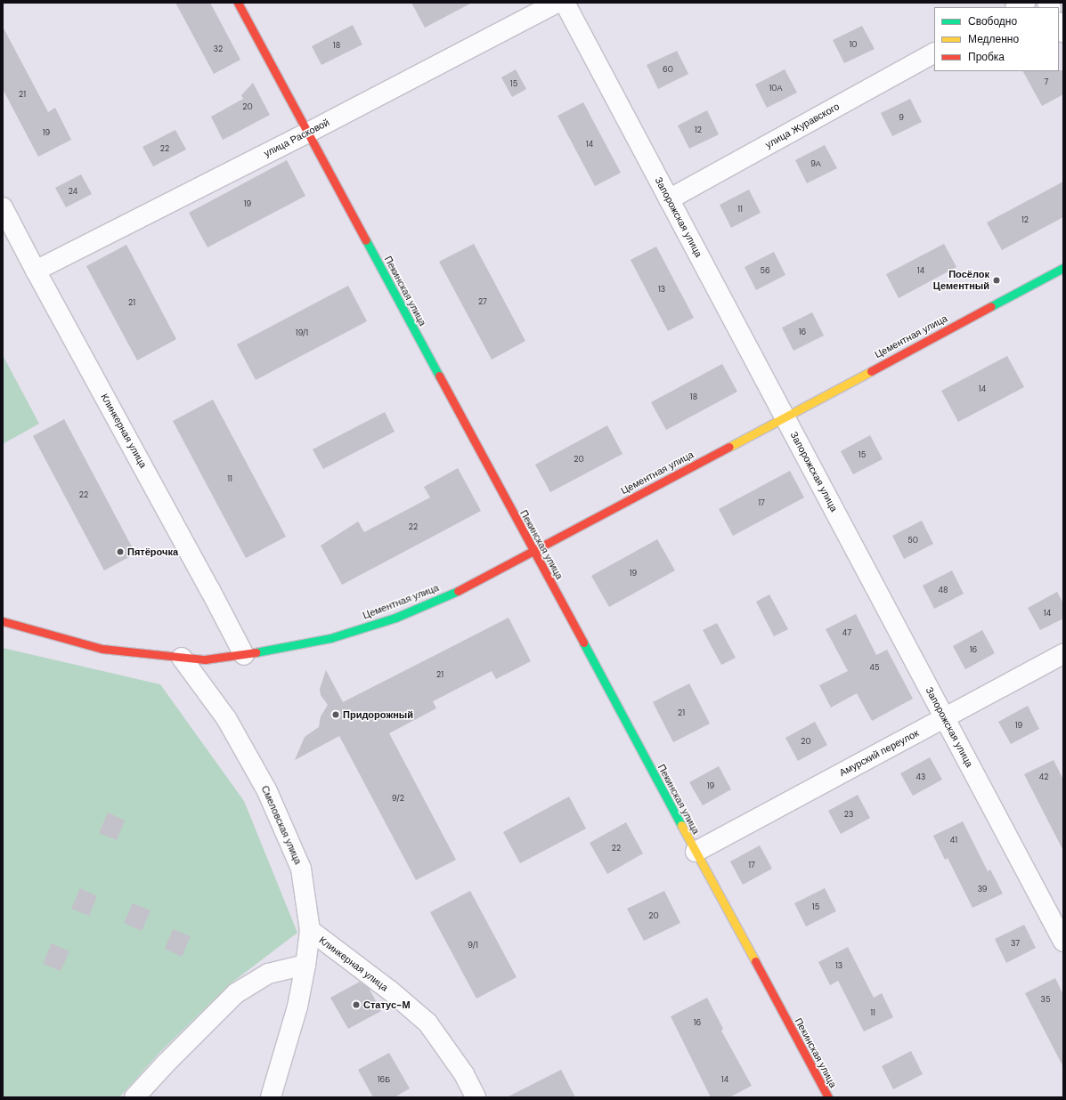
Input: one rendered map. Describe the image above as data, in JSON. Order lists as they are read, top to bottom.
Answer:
{
  "streets": {
    "street": [
      "улица Журавского",
      "улица Расковой",
      "Запорожская улица",
      "Пекинская улица",
      "Цементная улица",
      "Клинкерная улица",
      "Амурский переулок",
      "Смеловская улица"
    ]
  },
  "crossings": [
    ["улица Журавского", "Запорожская улица"],
    ["улица Расковой", "Пекинская улица"],
    ["улица Расковой", "Клинкерная улица"],
    ["Запорожская улица", "Цементная улица"],
    ["Запорожская улица", "Амурский переулок"],
    ["Пекинская улица", "Цементная улица"],
    ["Пекинская улица", "Амурский переулок"],
    ["Цементная улица", "Клинкерная улица"],
    ["Цементная улица", "Смеловская улица"],
    ["Клинкерная улица", "Смеловская улица"]
  ],
  "places": [
    "Посёлок Цементный",
    "Пятёрочка",
    "Придорожный",
    "Статус-М"
  ],
  "house_numbers": [
    "10",
    "18",
    "32",
    "60",
    "7",
    "15",
    "10А",
    "21",
    "20",
    "9",
    "12",
    "19",
    "14",
    "22",
    "9А",
    "24",
    "19",
    "11",
    "12",
    "56",
    "14",
    "13",
    "27",
    "21",
    "16",
    "19/1",
    "14",
    "18",
    "15",
    "20",
    "11",
    "22",
    "17",
    "22",
    "50",
    "19",
    "48",
    "14",
    "47",
    "16",
    "45",
    "21",
    "21",
    "19",
    "20",
    "43",
    "42",
    "19",
    "9/2",
    "23",
    "41",
    "22",
    "17",
    "39",
    "15",
    "20",
    "37",
    "9/1",
    "13",
    "35",
    "11",
    "16",
    "16Б",
    "14"
  ],
  "legend": ["Свободно", "Медленно", "Пробка"]
}
